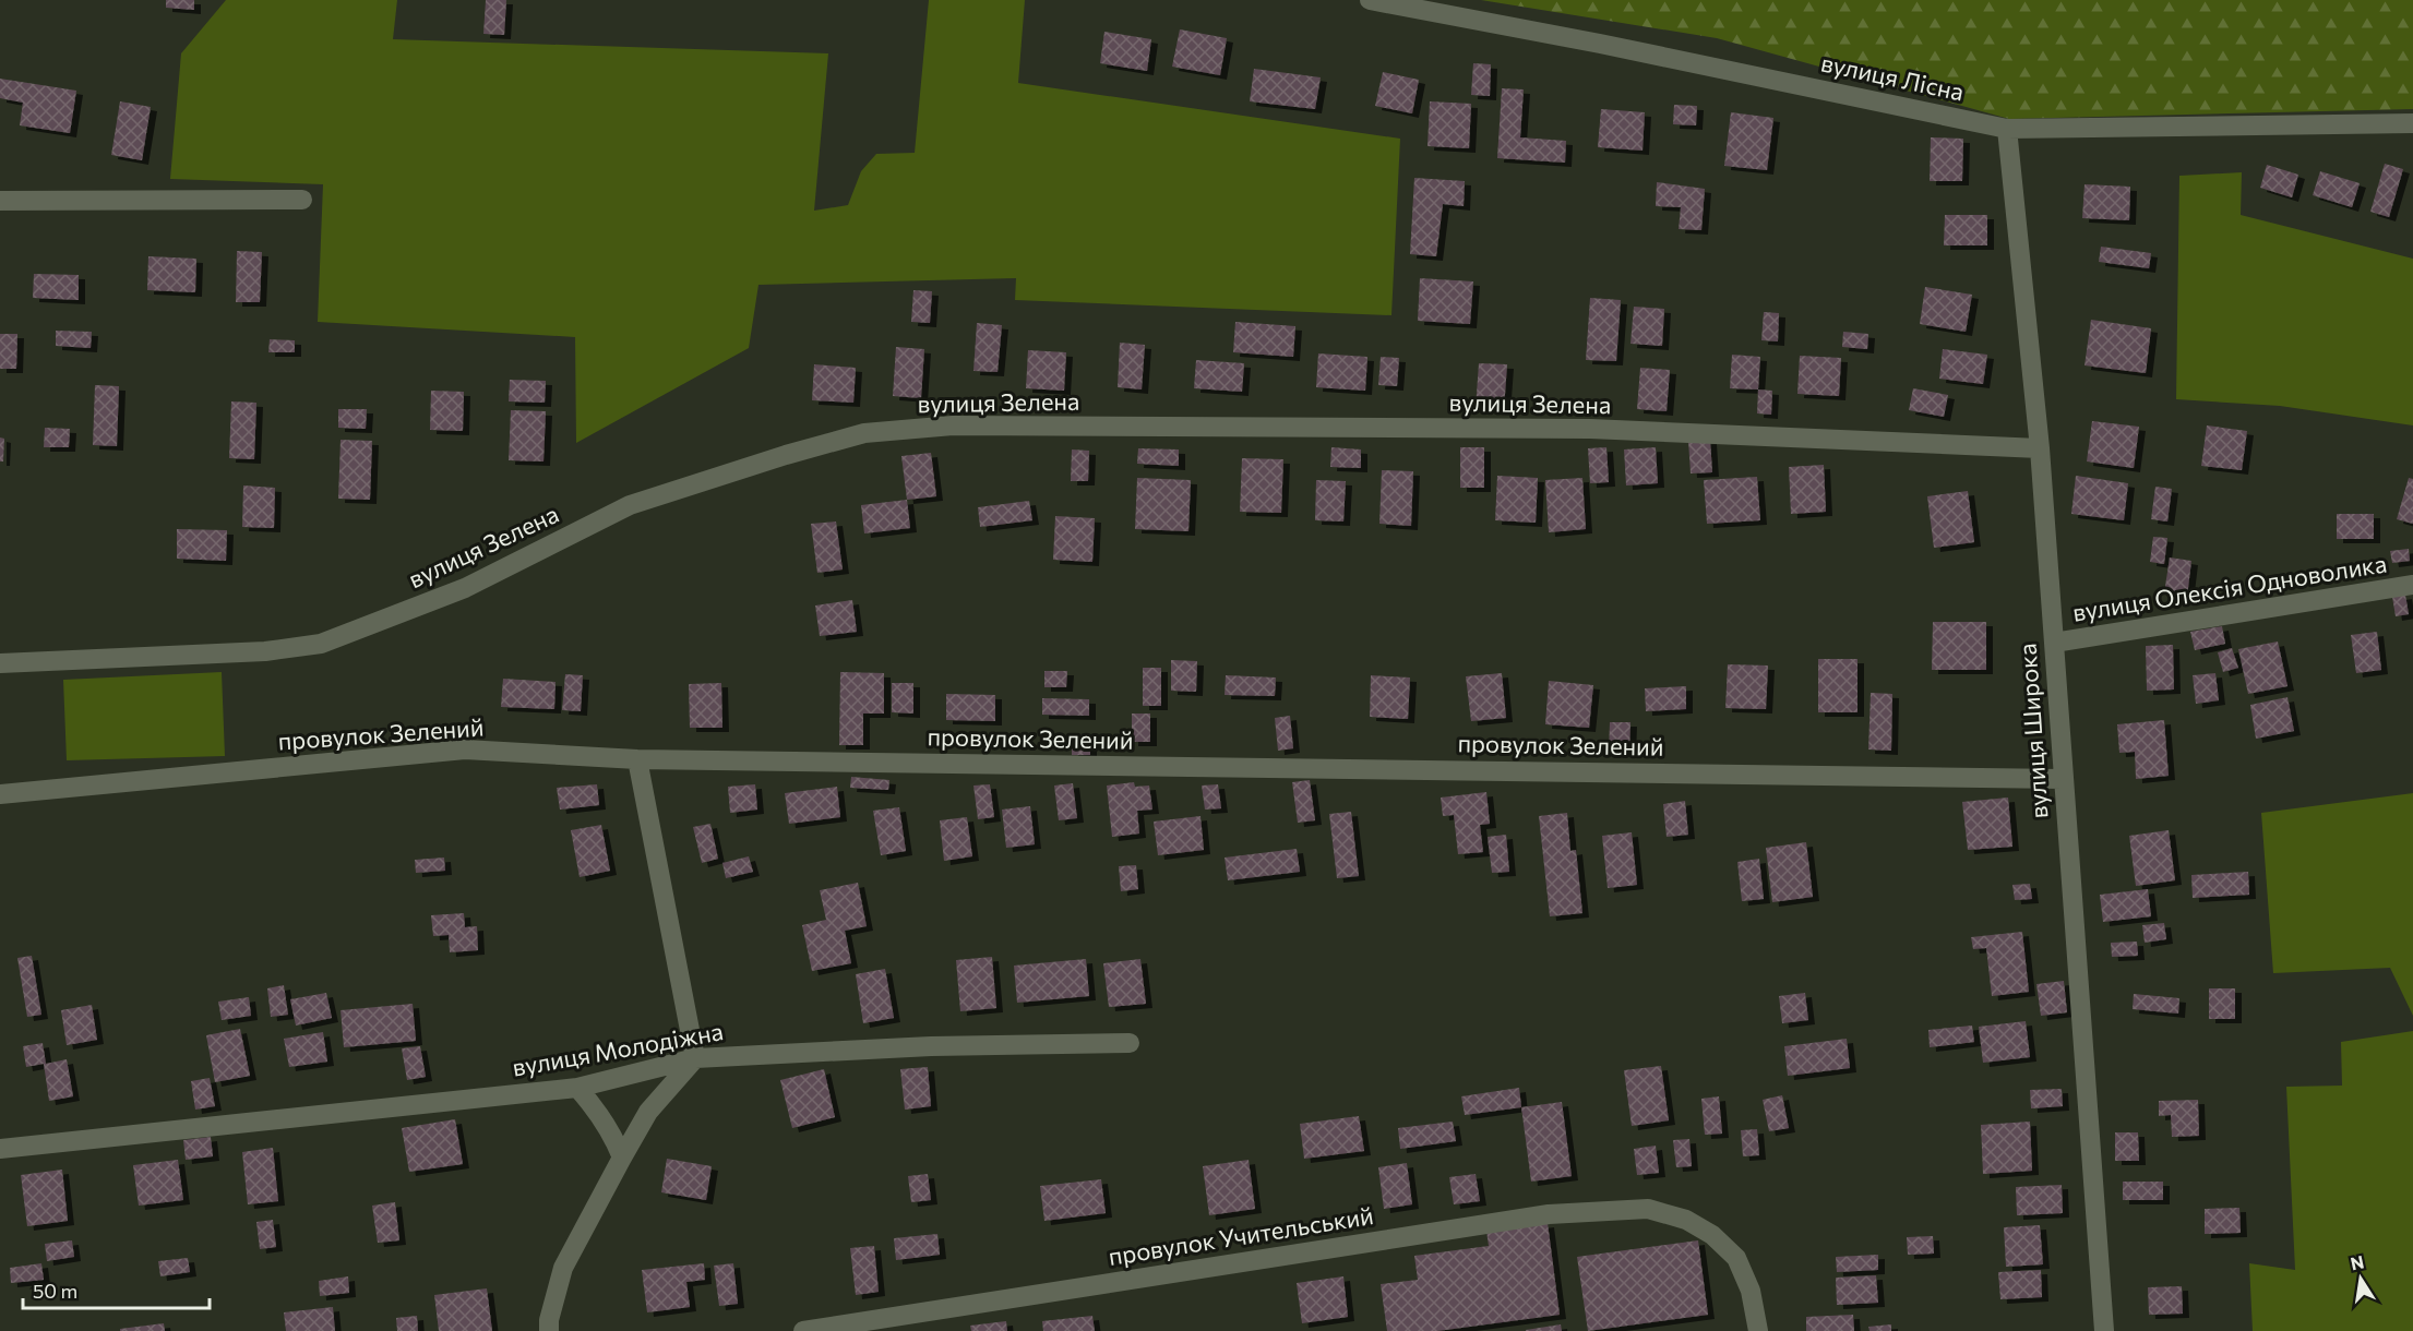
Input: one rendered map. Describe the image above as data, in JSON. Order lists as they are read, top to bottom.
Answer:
{
  "streets": {
    "street": [
      "вулиця Лісна",
      "вулиця Зелена",
      "вулиця Олексія Одноволика",
      "вулиця Широка",
      "провулок Зелений",
      "вулиця Молодіжна",
      "провулок Учительський"
    ]
  },
  "crossings": [
    ["вулиця Лісна", "вулиця Широка"],
    ["вулиця Зелена", "вулиця Широка"],
    ["вулиця Олексія Одноволика", "вулиця Широка"],
    ["вулиця Широка", "провулок Зелений"]
  ],
  "scale_bar": "50 m",
  "north": "top"
}
